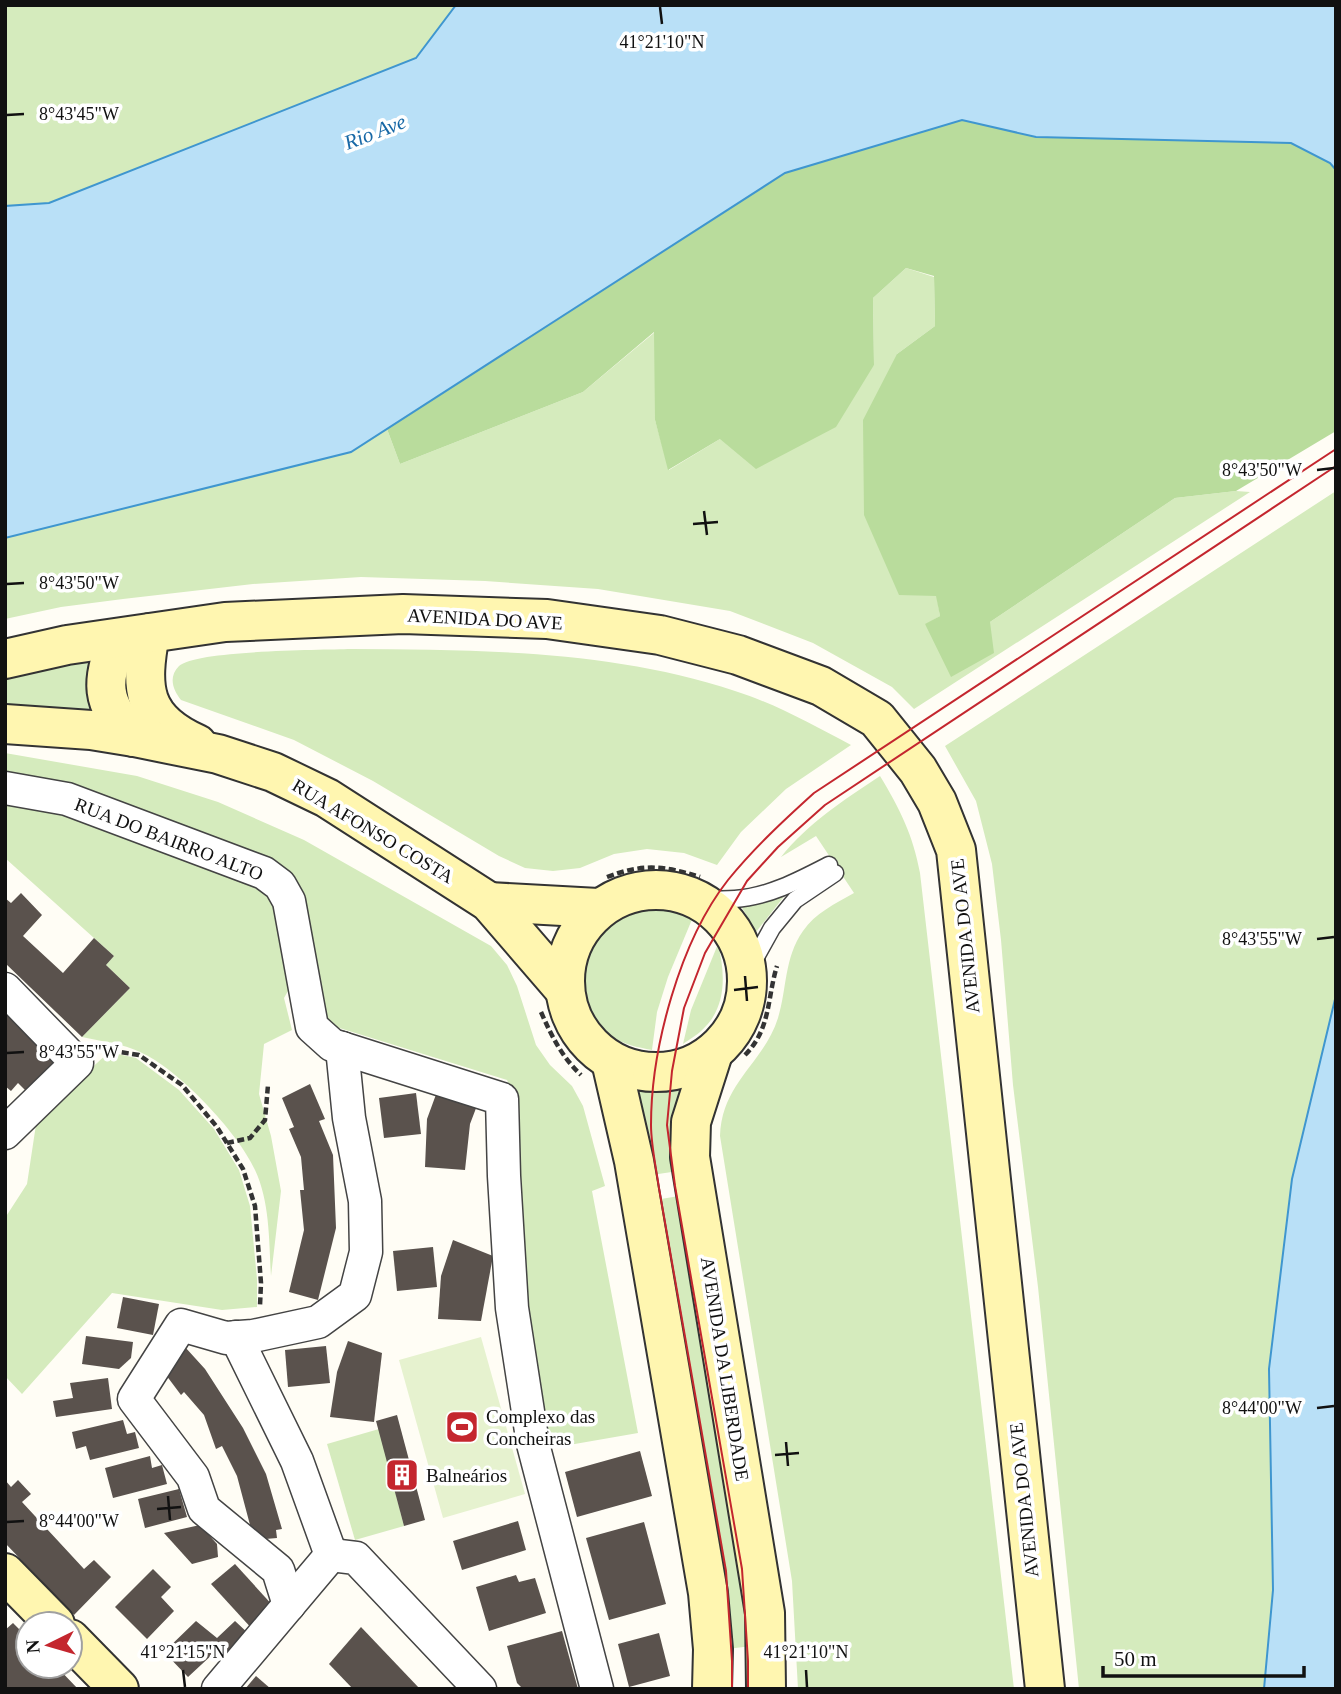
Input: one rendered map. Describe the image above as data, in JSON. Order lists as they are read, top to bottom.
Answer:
{
  "streets": {
    "street": [
      "AVENIDA DO AVE",
      "RUA AFONSO COSTA",
      "RUA DO BAIRRO ALTO",
      "AVENIDA DA LIBERDADE"
    ]
  },
  "crossings": [
    ["RUA AFONSO COSTA", "AVENIDA DA LIBERDADE"]
  ],
  "water": ["Rio Ave"],
  "places": {
    "sports": ["Complexo das Concheiras"],
    "building": ["Balneários"]
  },
  "scale_bar": "50 m",
  "north": "left",
  "coordinates": [
    "41°21'10\"N",
    "8°43'45\"W",
    "8°43'50\"W",
    "8°43'55\"W",
    "8°44'00\"W",
    "41°21'15\"N"
  ]
}
